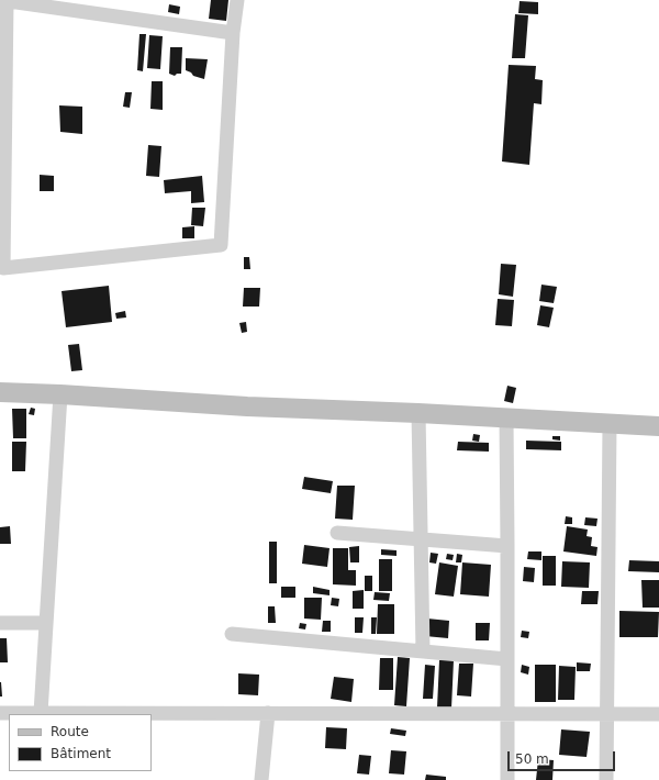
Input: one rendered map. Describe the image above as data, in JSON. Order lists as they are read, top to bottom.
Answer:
{
  "legend": ["Route", "Bâtiment"],
  "scale_bar": "50 m"
}
